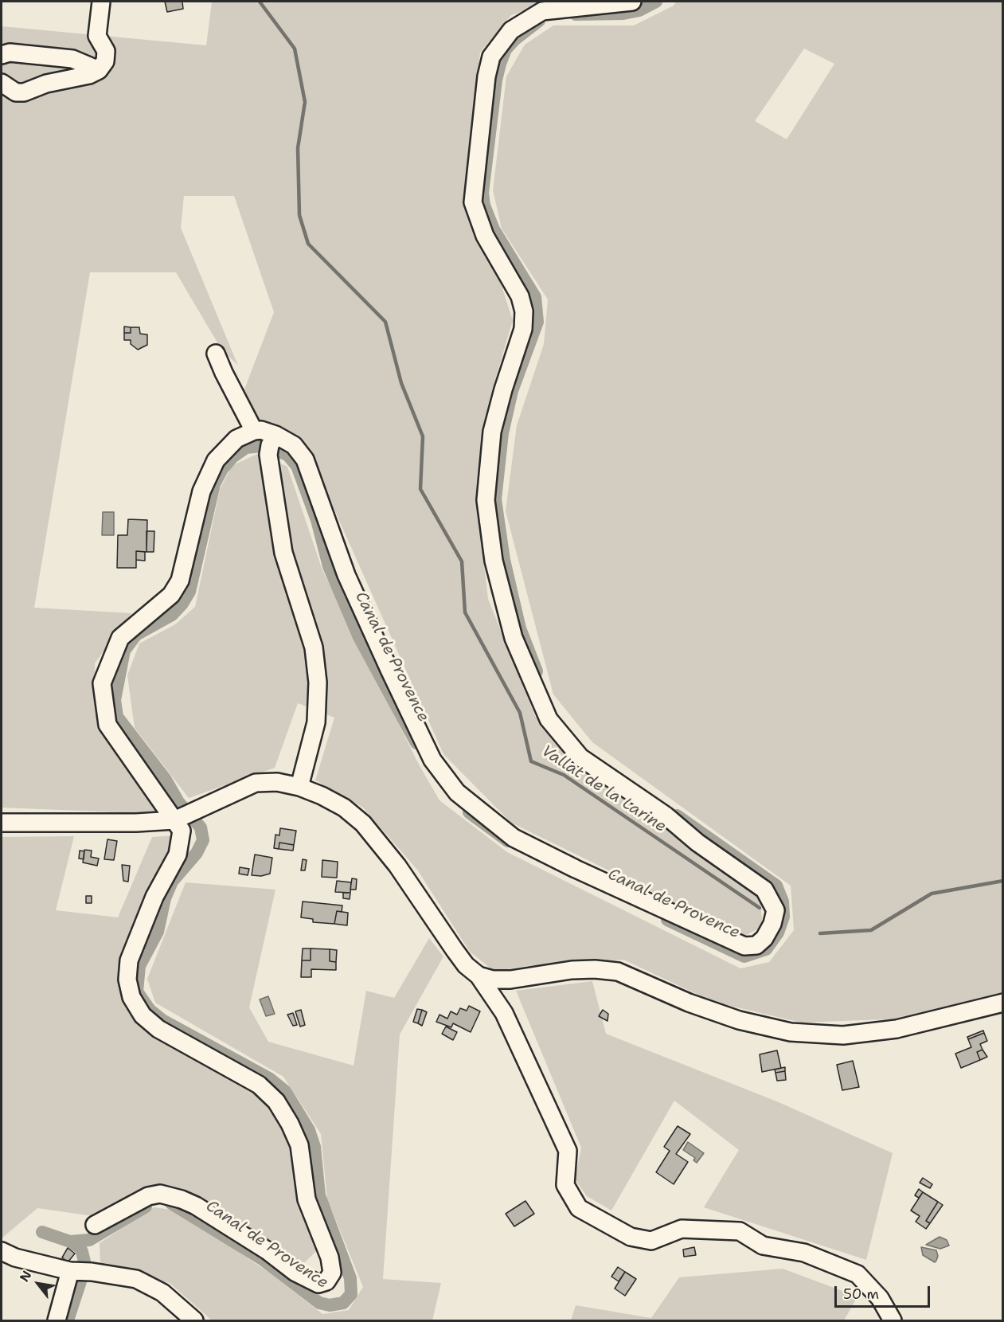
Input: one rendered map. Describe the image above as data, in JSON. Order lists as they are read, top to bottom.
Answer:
{
  "water": ["Canal de Provence", "Vallat de la Larine"],
  "scale_bar": "50 m",
  "north": "top left"
}
